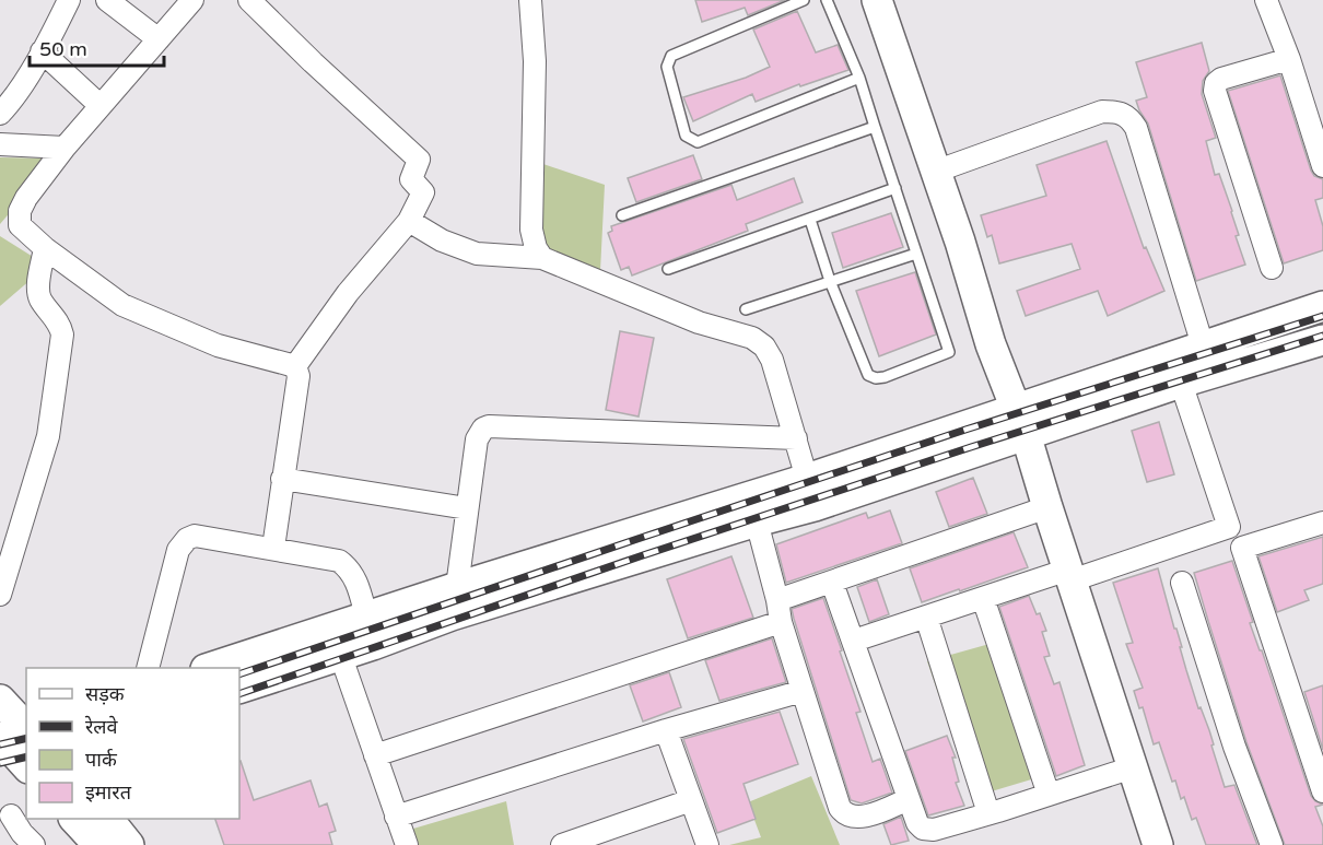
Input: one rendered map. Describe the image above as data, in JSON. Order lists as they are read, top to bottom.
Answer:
{
  "legend": [
    "सड़क",
    "रेलवे",
    "पार्क",
    "इमारत"
  ],
  "scale_bar": "50 m"
}
